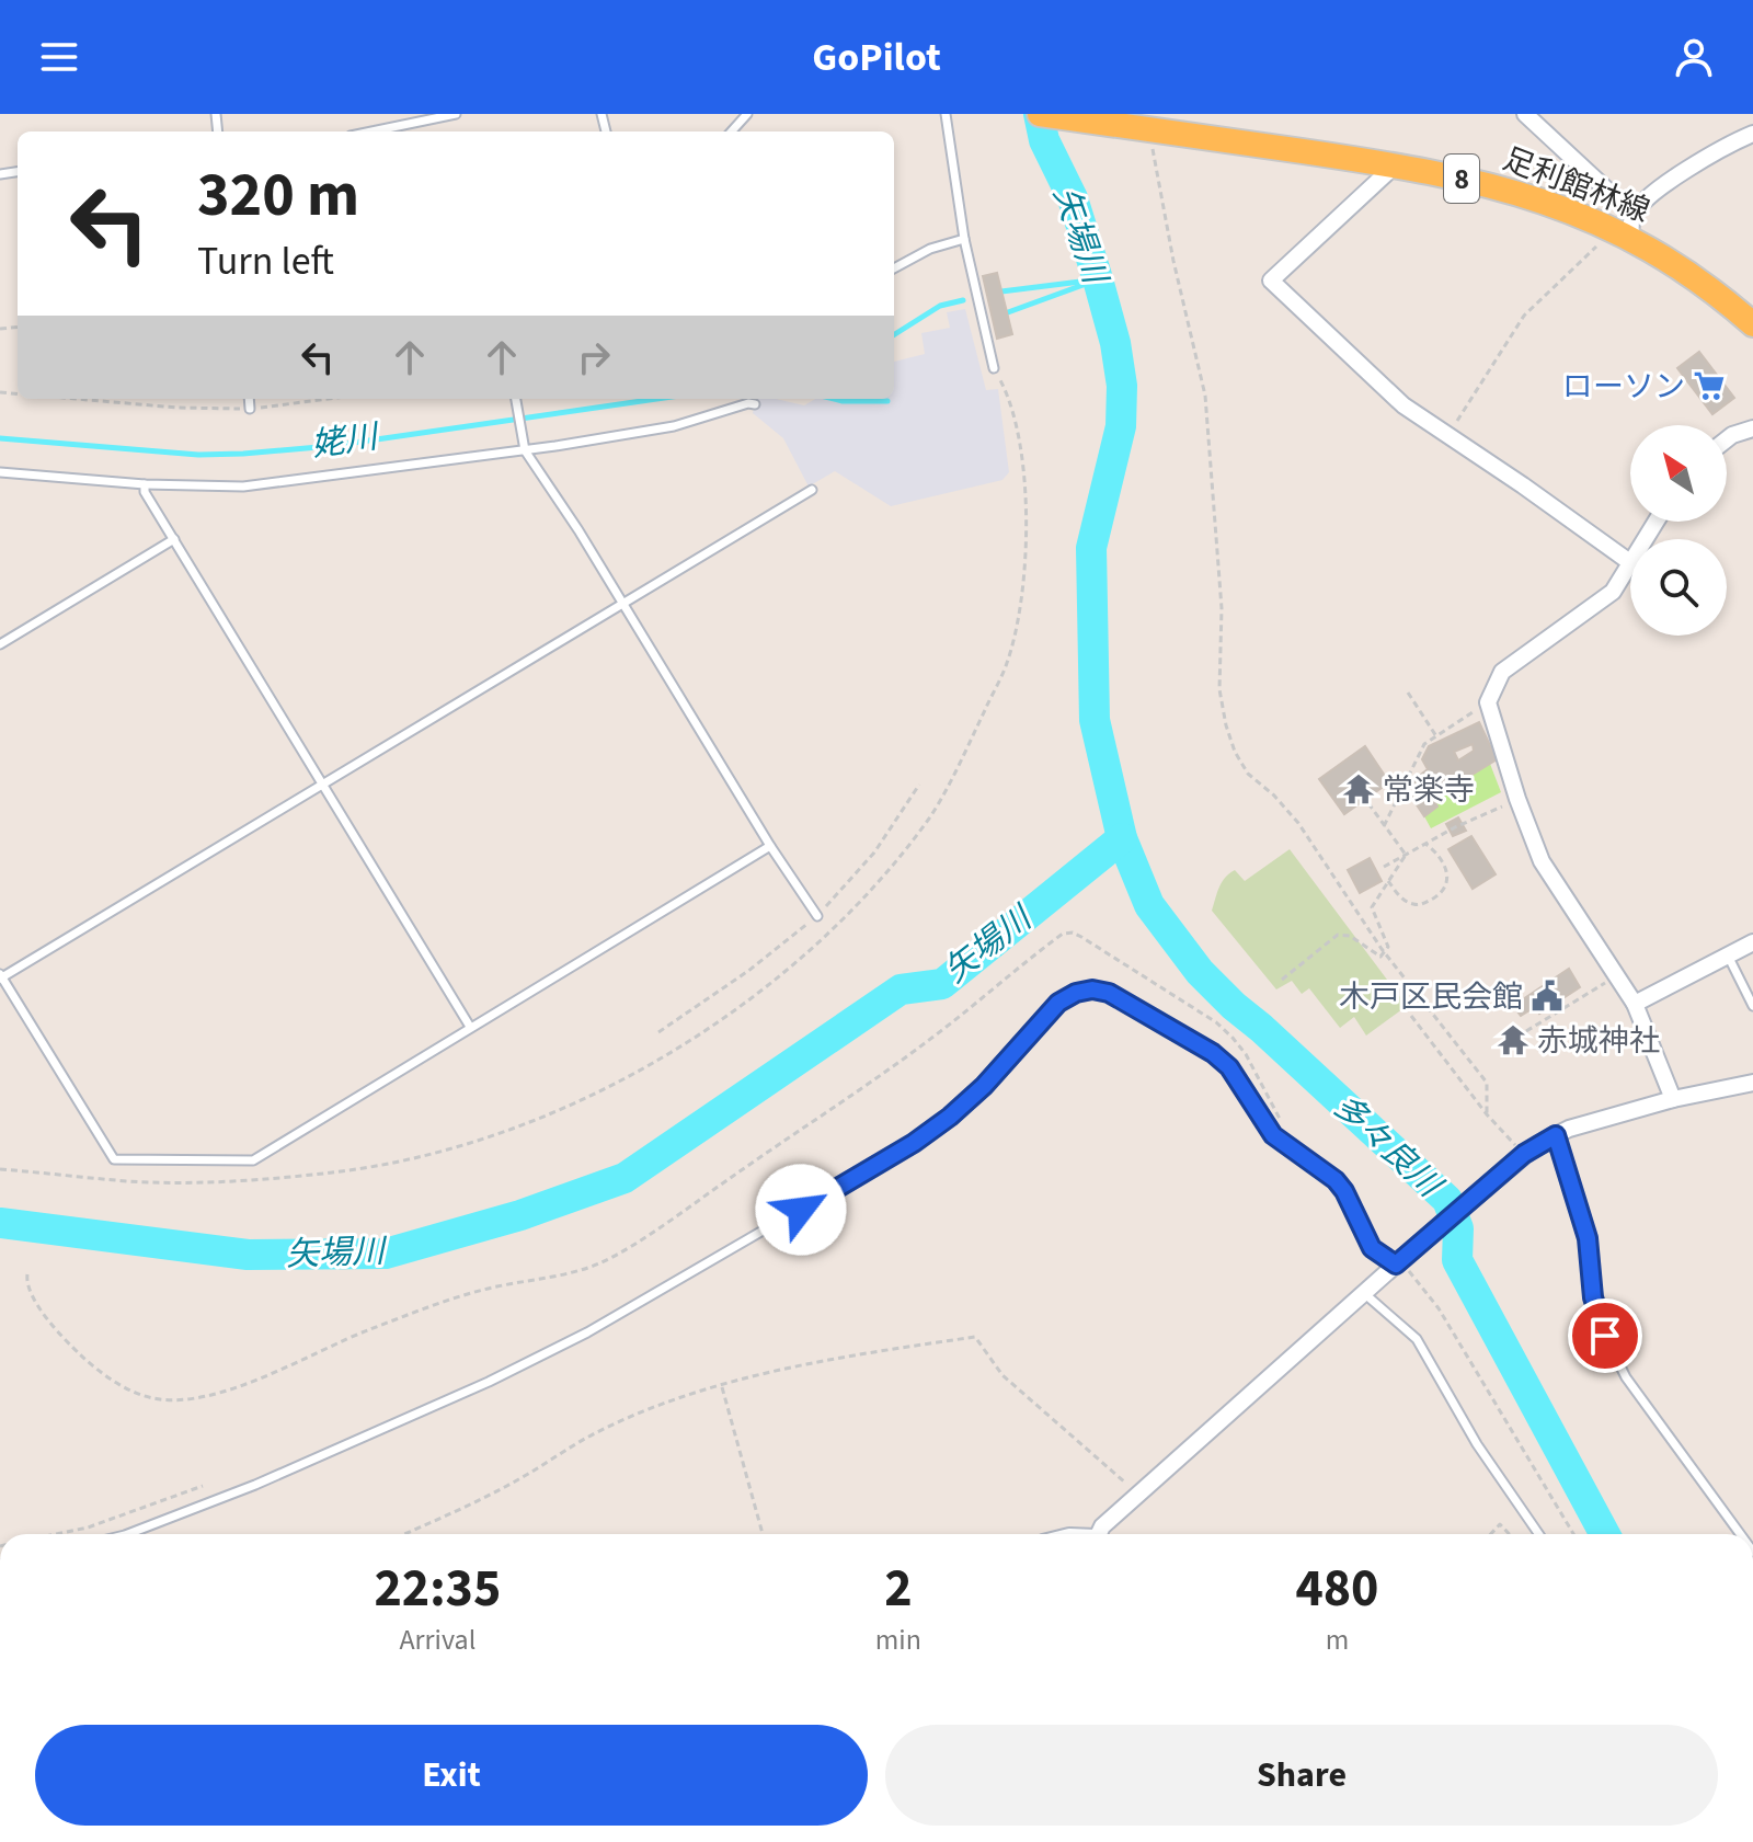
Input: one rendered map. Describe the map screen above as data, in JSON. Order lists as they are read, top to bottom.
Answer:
{
  "streets": {
    "main road": ["8", "足利館林線"]
  },
  "water": ["矢場川", "姥川", "多々良川"],
  "places": {
    "supermarket": ["ローソン"],
    "temple": ["常楽寺", "赤城神社"],
    "public building": ["木戸区民会館"]
  },
  "north": "top left",
  "page": {
    "header": "GoPilot",
    "turn": ["320 m", "Turn left"],
    "eta": [
      "22:35",
      "Arrival",
      "2",
      "min",
      "480",
      "m"
    ],
    "buttons": ["Exit", "Share"]
  }
}
